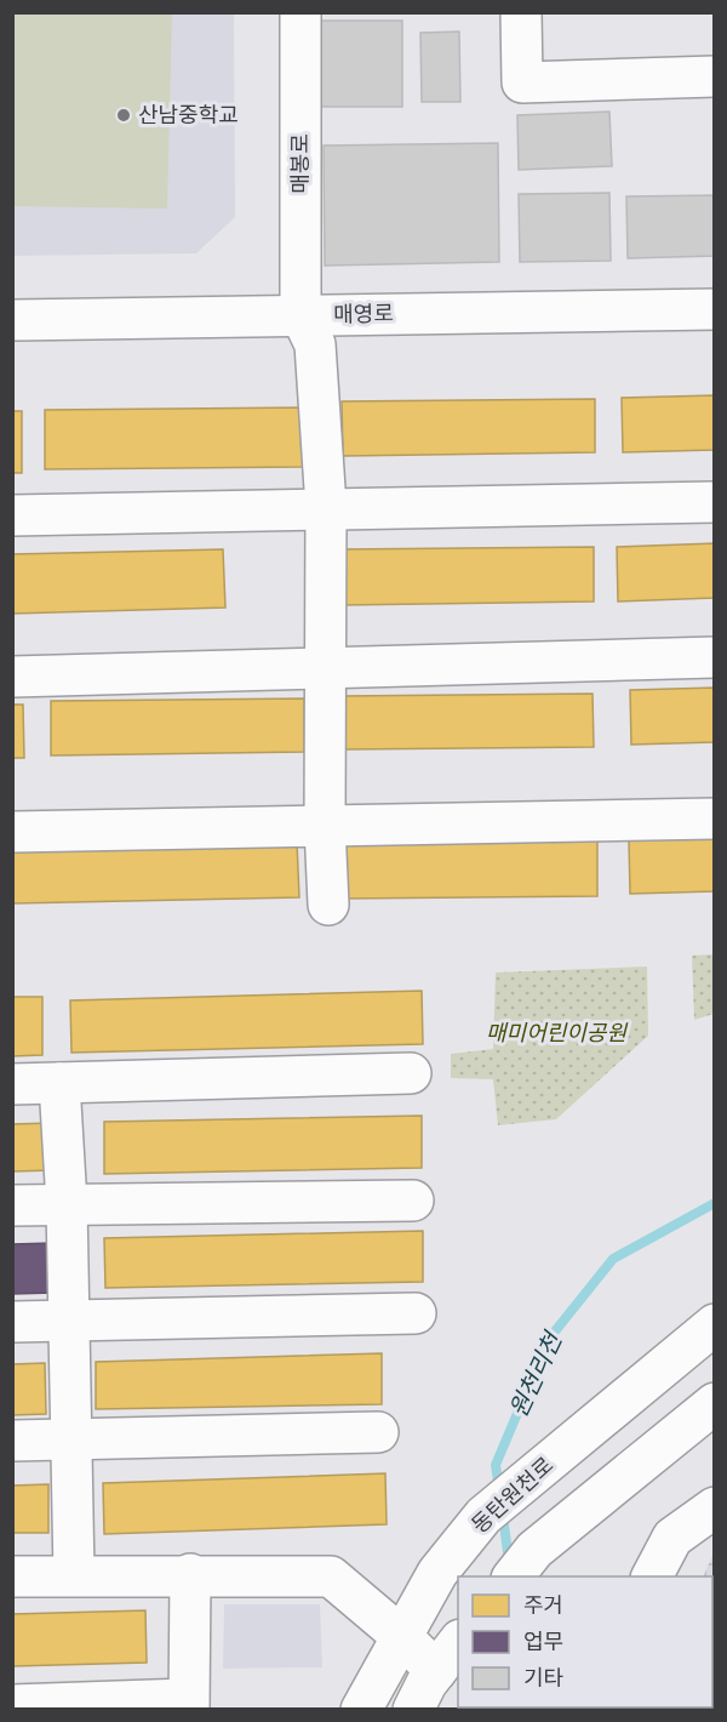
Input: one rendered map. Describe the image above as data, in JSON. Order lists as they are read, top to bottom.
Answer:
{
  "streets": {
    "street": ["매봉로", "매영로", "동탄원천로"]
  },
  "crossings": [
    ["매봉로", "매영로"]
  ],
  "water": ["원천리천"],
  "parks": ["매미어린이공원"],
  "places": ["산남중학교"],
  "legend": ["주거", "업무", "기타"]
}
